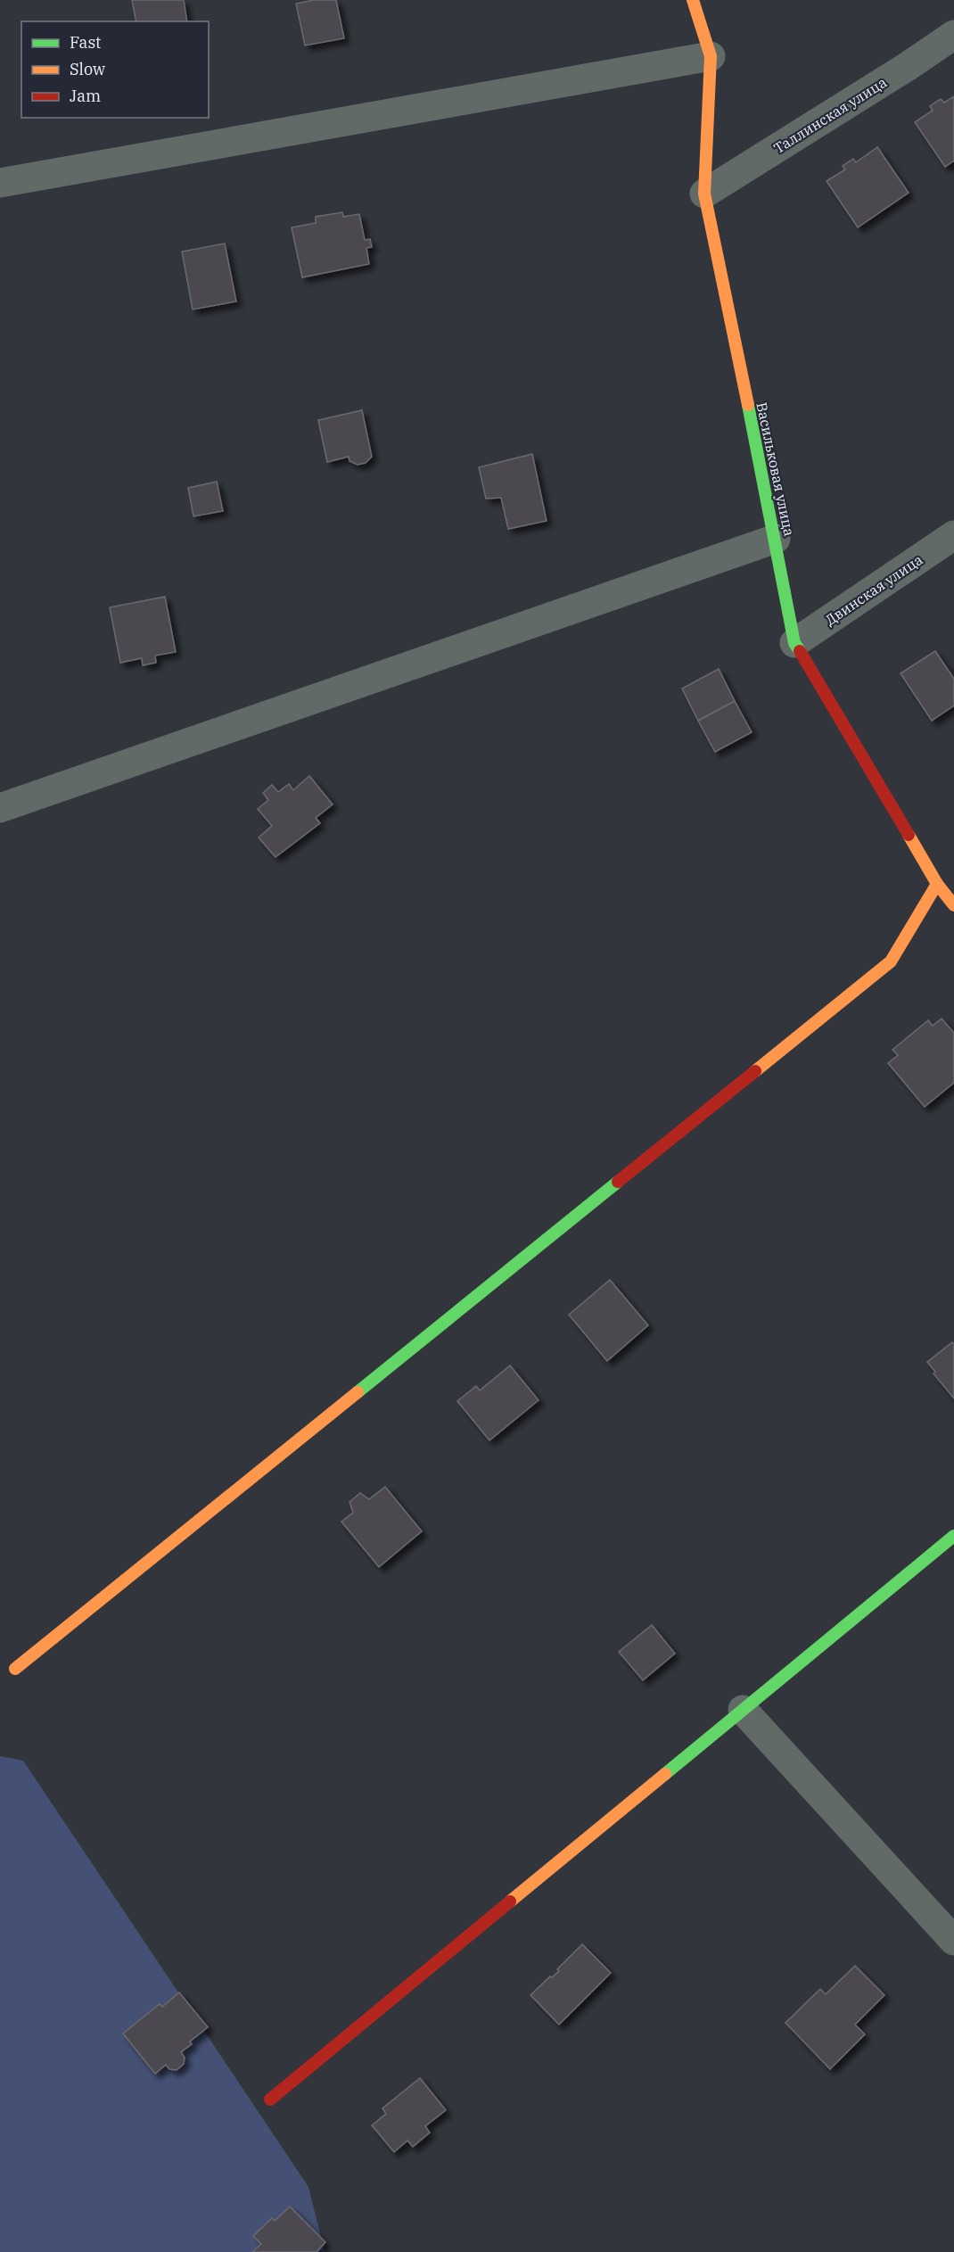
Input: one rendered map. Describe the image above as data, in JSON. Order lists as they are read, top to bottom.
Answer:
{
  "streets": {
    "street": ["Таллинская улица", "Васильковая улица", "Двинская улица"]
  },
  "crossings": [
    ["Таллинская улица", "Васильковая улица"],
    ["Васильковая улица", "Двинская улица"]
  ],
  "legend": ["Fast", "Slow", "Jam"]
}
